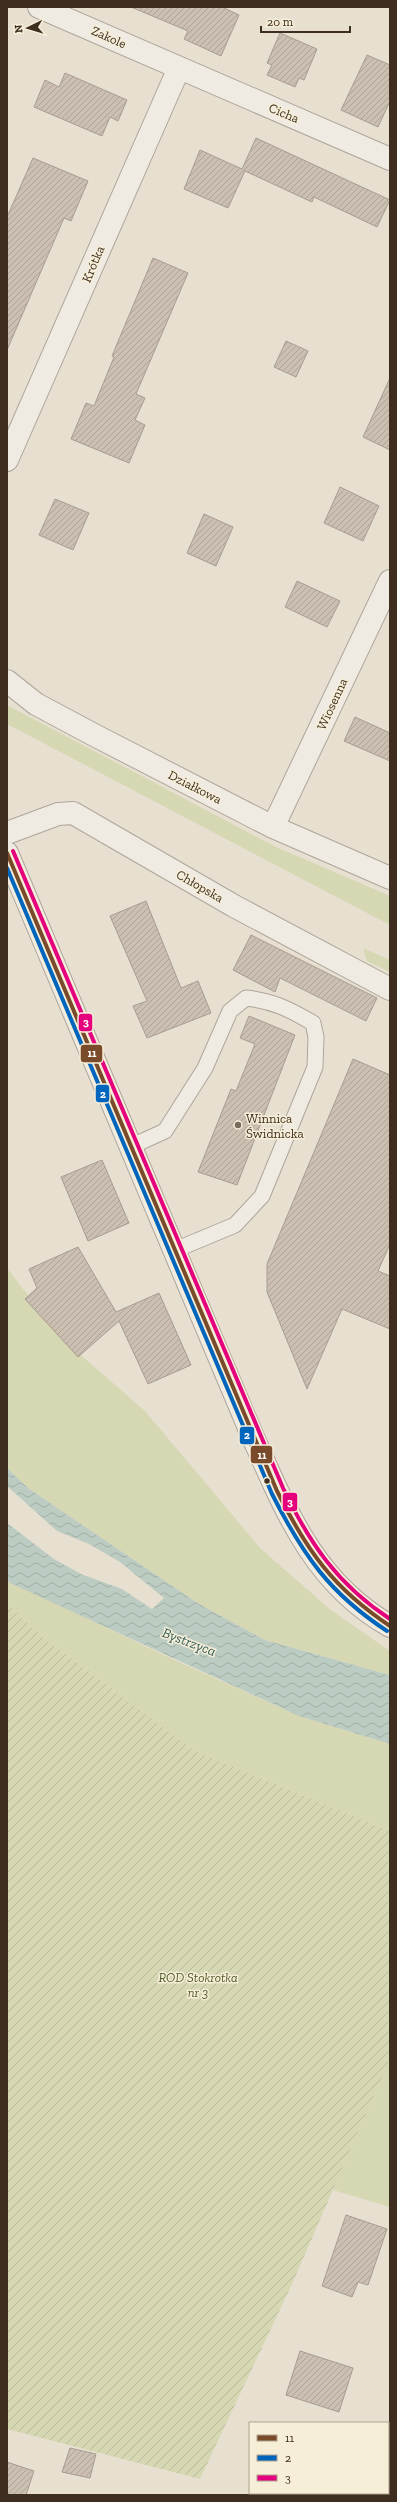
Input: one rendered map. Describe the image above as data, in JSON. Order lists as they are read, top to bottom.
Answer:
{
  "streets": {
    "street": [
      "Zakole",
      "Cicha",
      "Krótka",
      "Wiosenna",
      "Działkowa",
      "Chłopska"
    ]
  },
  "crossings": [
    ["Zakole", "Cicha"],
    ["Zakole", "Krótka"],
    ["Cicha", "Krótka"],
    ["Wiosenna", "Działkowa"]
  ],
  "water": ["Bystrzyca"],
  "parks": ["ROD Stokrotka nr 3"],
  "places": ["Winnica Świdnicka"],
  "lines": ["transit line 3", "transit line 11", "transit line 2"],
  "legend": ["11", "2", "3"],
  "scale_bar": "20 m",
  "north": "left"
}
